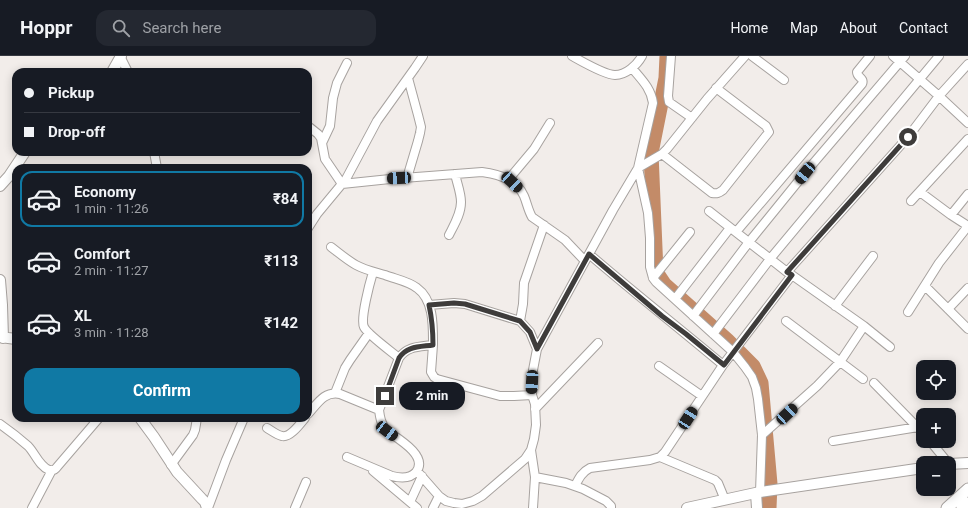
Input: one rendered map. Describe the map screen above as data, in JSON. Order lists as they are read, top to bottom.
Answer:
{
  "page": {
    "header": "Hoppr",
    "search": "Search here",
    "nav": [
      "Home",
      "Map",
      "About",
      "Contact"
    ],
    "banner": ["Pickup", "Drop-off"],
    "list": [
      {
        "name": "Economy",
        "note": "1 min · 11:26",
        "value": "₹84"
      },
      {
        "name": "Comfort",
        "note": "2 min · 11:27",
        "value": "₹113"
      },
      {
        "name": "XL",
        "note": "3 min · 11:28",
        "value": "₹142"
      }
    ],
    "map_buttons": ["+", "−"],
    "buttons": "Confirm",
    "bubble": "2 min"
  }
}
